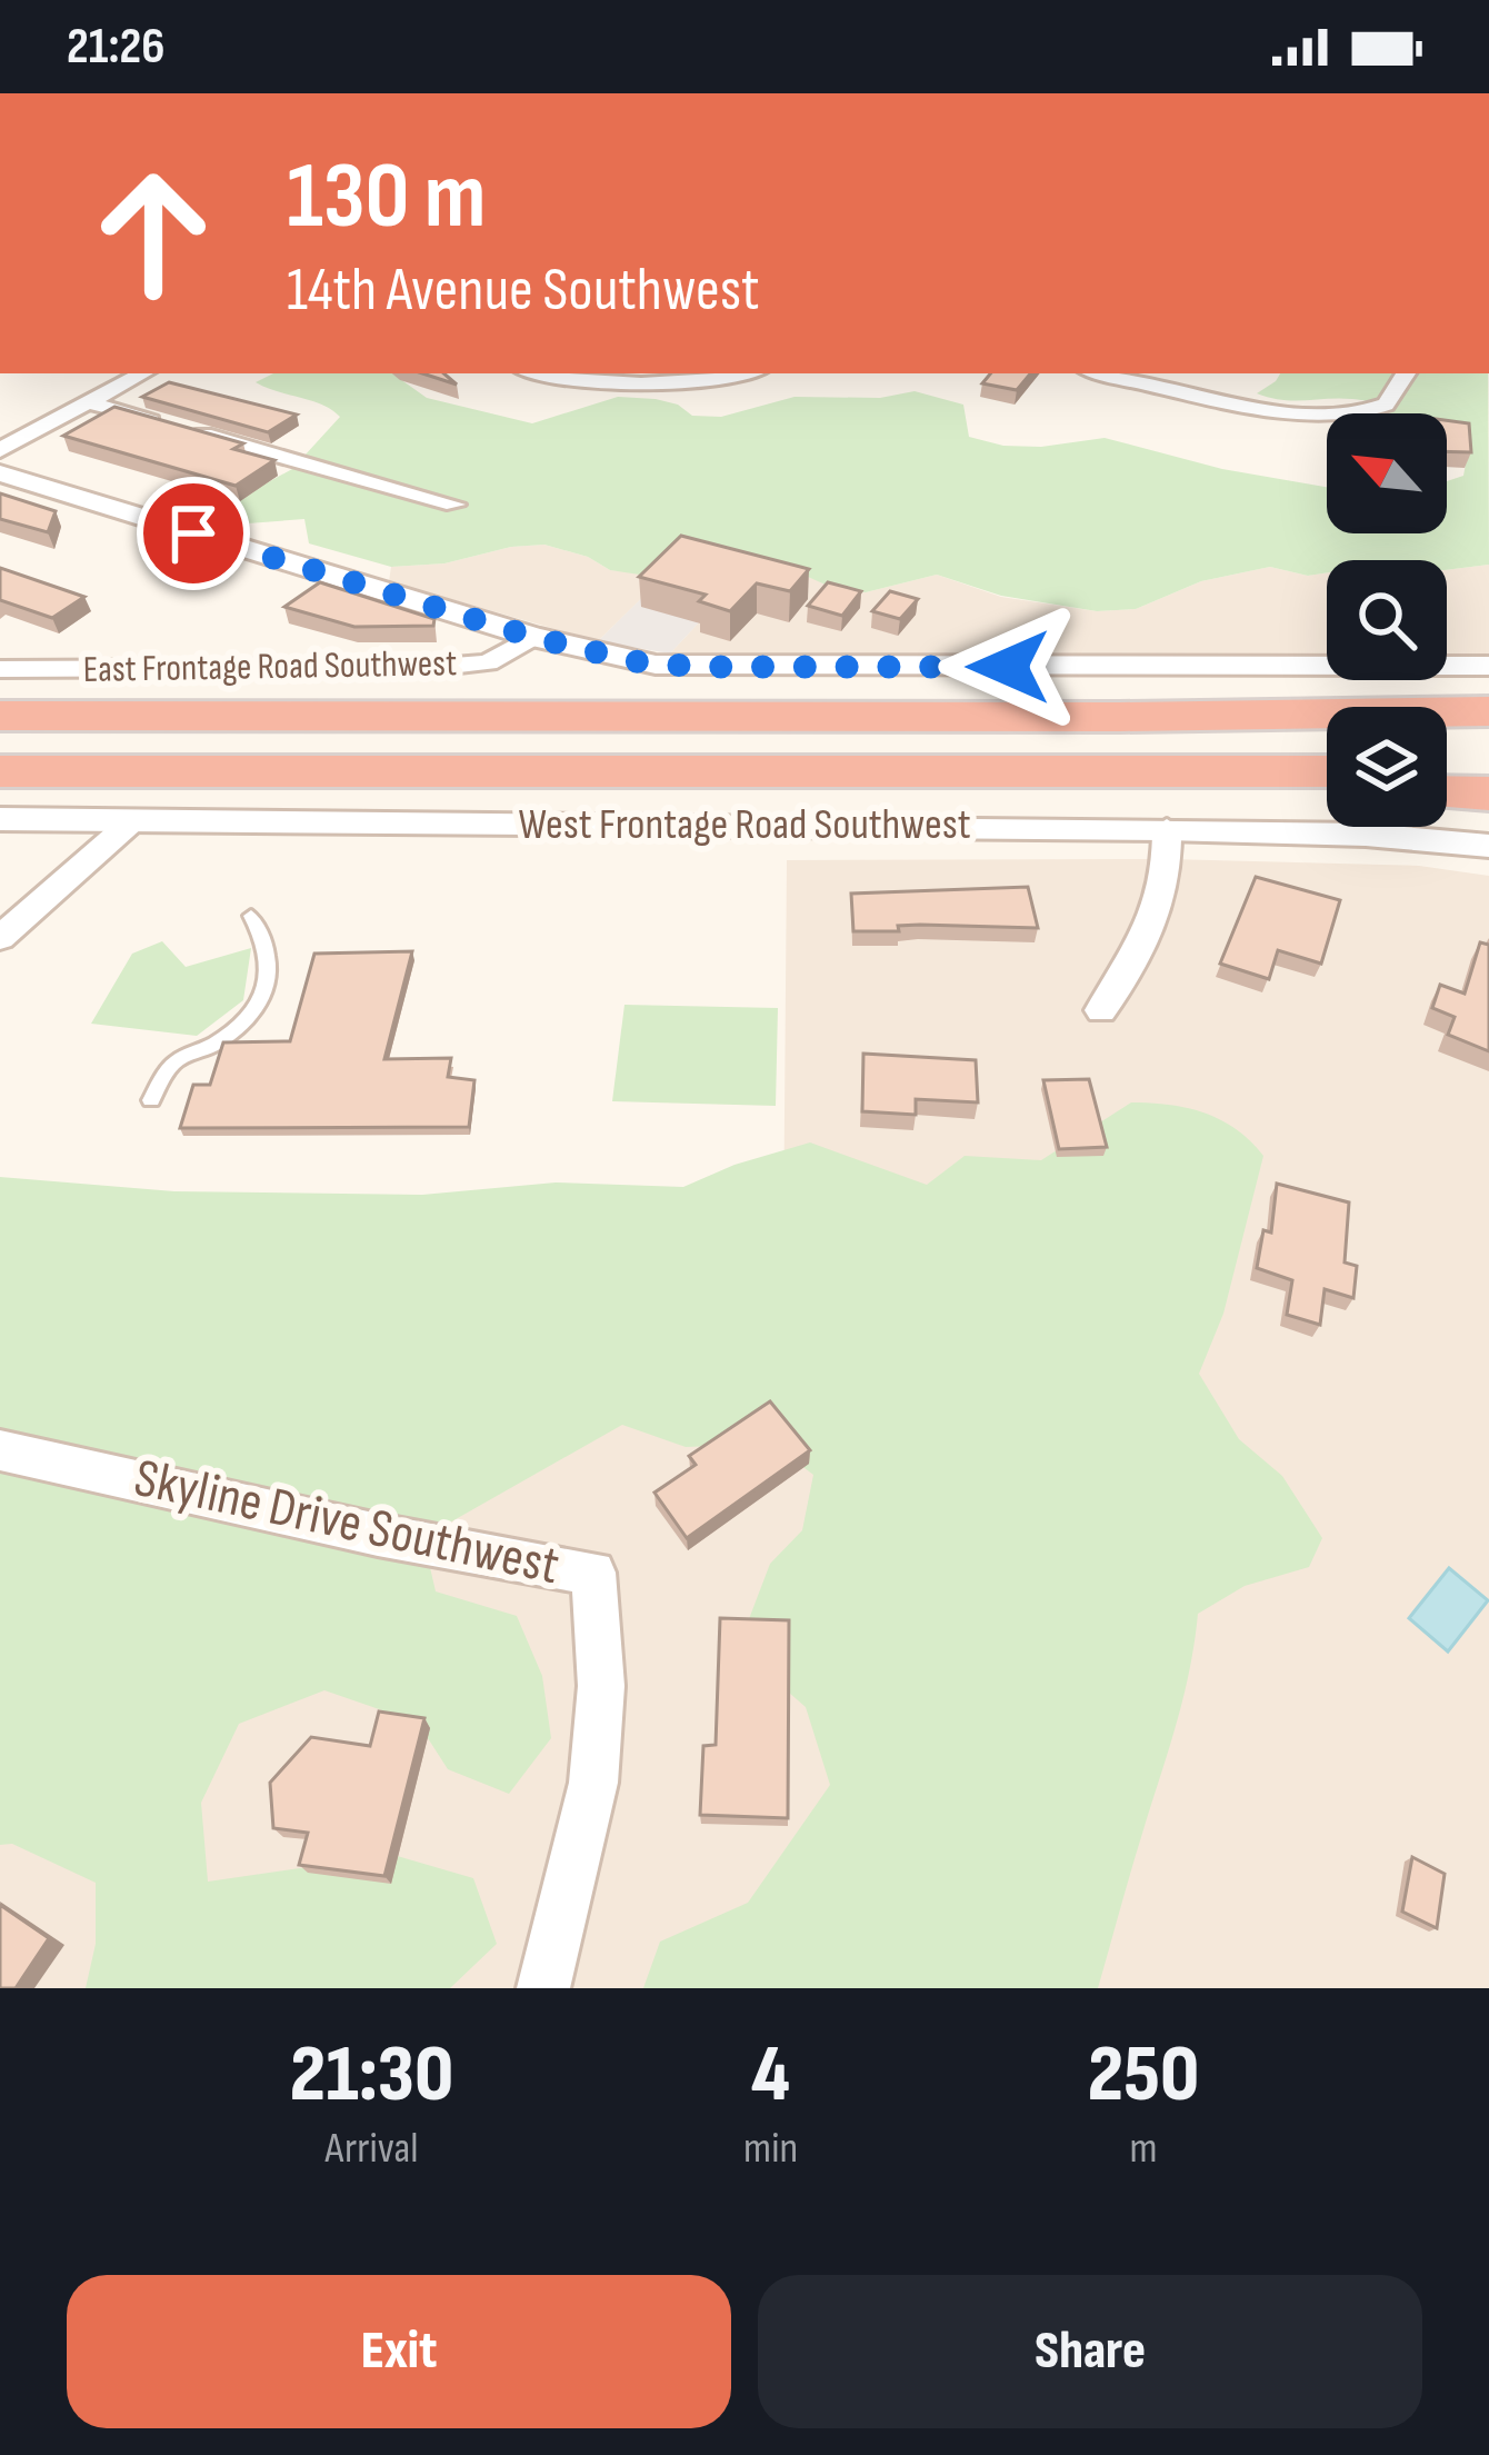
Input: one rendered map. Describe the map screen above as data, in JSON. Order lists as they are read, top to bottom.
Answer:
{
  "streets": {
    "street": ["East Frontage Road Southwest", "West Frontage Road Southwest", "Skyline Drive Southwest"]
  },
  "north": "top left",
  "page": {
    "status": "21:26",
    "turn": ["130 m", "14th Avenue Southwest"],
    "eta": [
      "21:30",
      "Arrival",
      "4",
      "min",
      "250",
      "m"
    ],
    "buttons": ["Exit", "Share"]
  }
}
